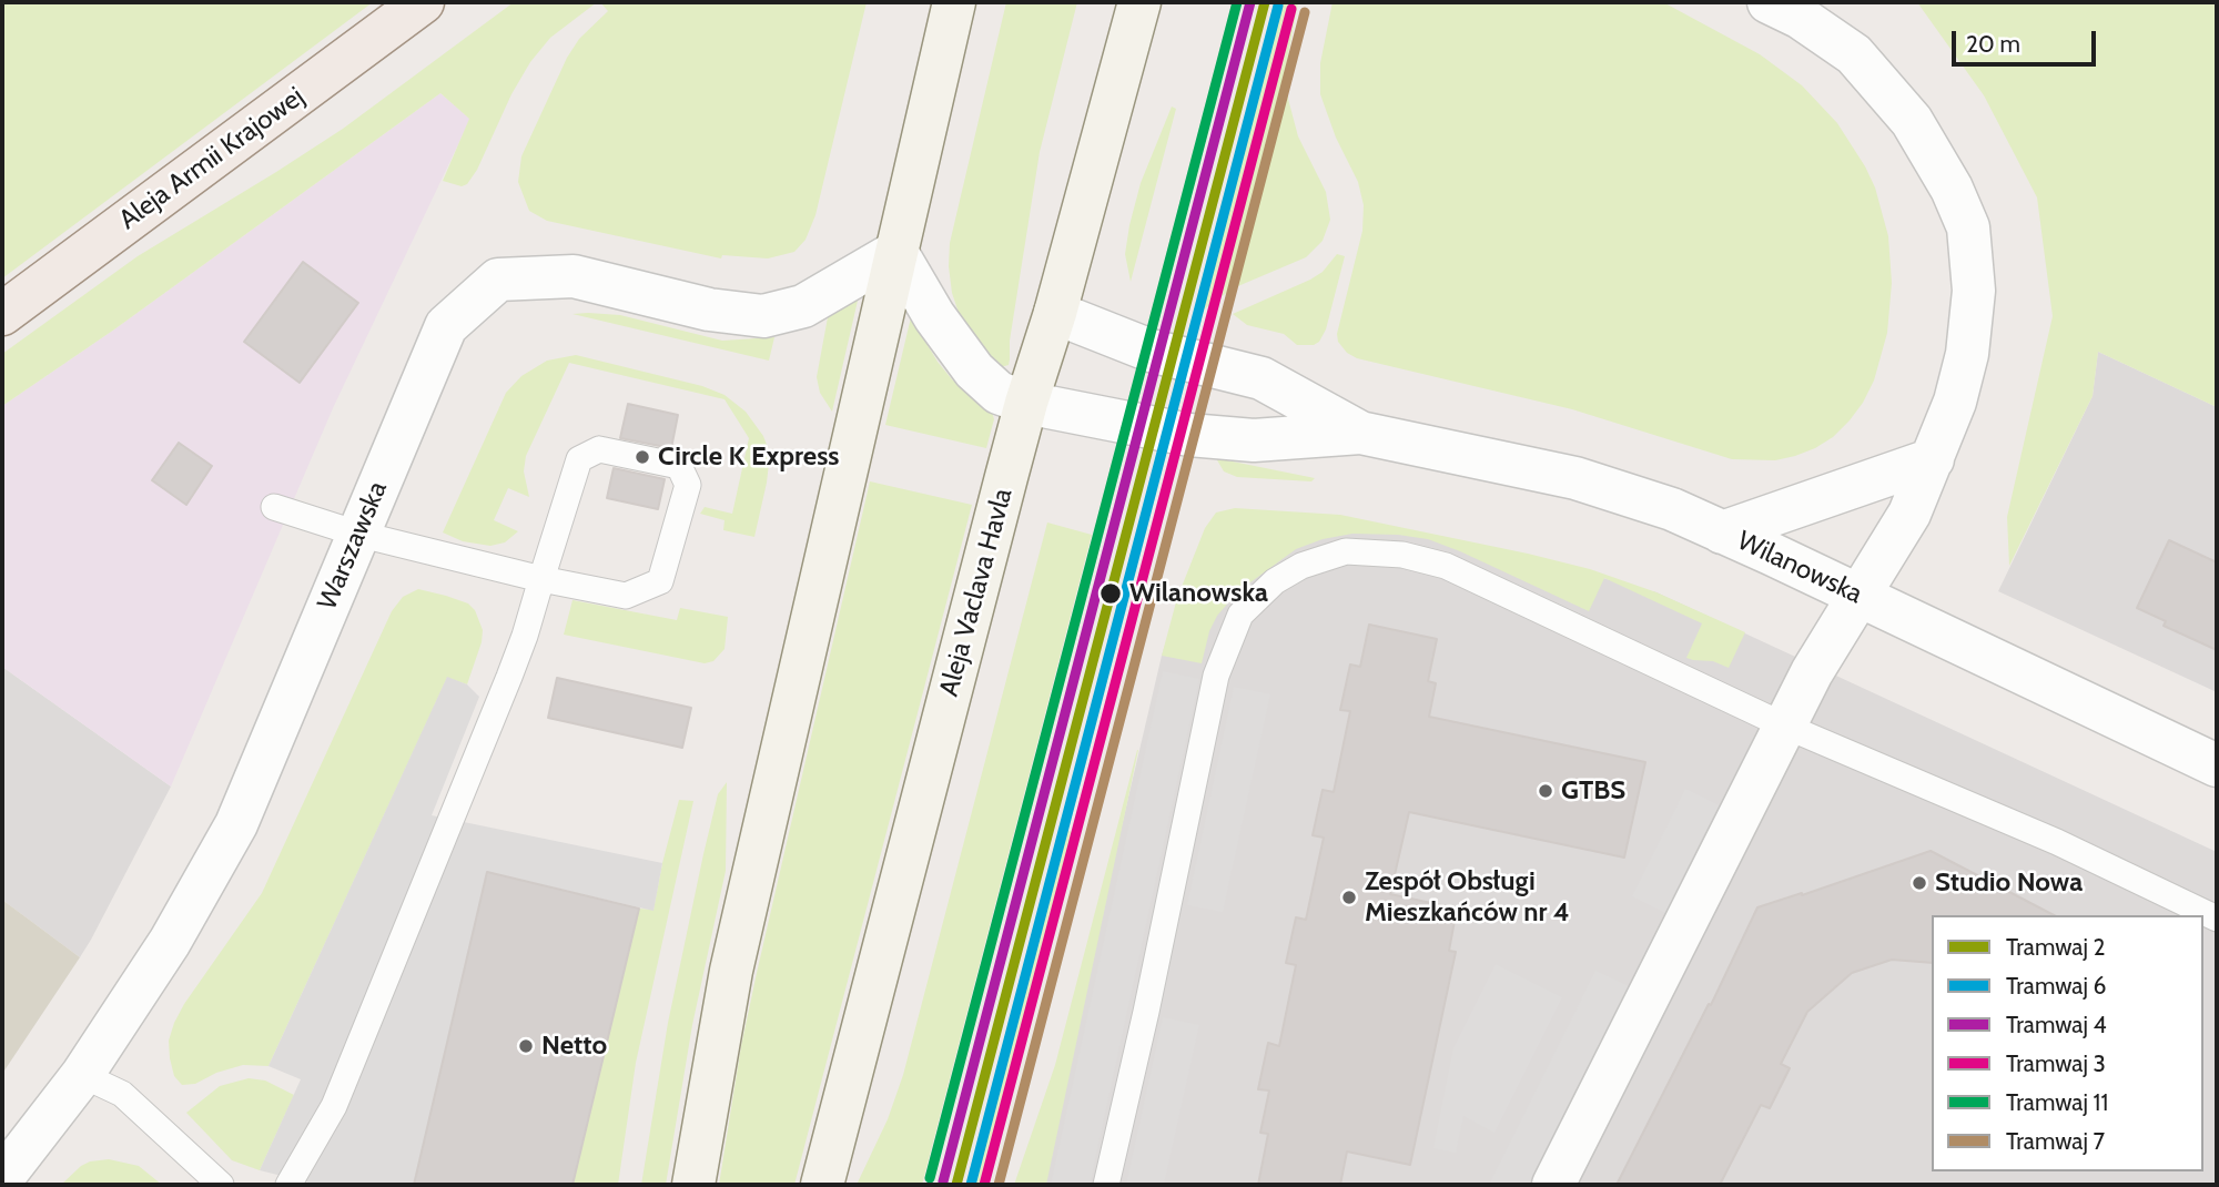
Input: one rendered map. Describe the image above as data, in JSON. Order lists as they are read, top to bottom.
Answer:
{
  "streets": {
    "main road": ["Aleja Armii Krajowej", "Aleja Vaclava Havla"],
    "street": ["Warszawska", "Wilanowska"]
  },
  "crossings": [
    ["Warszawska", "Wilanowska"],
    ["Wilanowska", "Aleja Vaclava Havla"]
  ],
  "places": [
    "Circle K Express",
    "Wilanowska",
    "GTBS",
    "Studio Nowa",
    "Zespół Obsługi Mieszkańców nr 4",
    "Netto"
  ],
  "lines": [
    "tram line 2",
    "tram line 4",
    "tram line 11",
    "tram line 6",
    "tram line 3",
    "tram line 7"
  ],
  "legend": [
    "Tramwaj 2",
    "Tramwaj 6",
    "Tramwaj 4",
    "Tramwaj 3",
    "Tramwaj 11",
    "Tramwaj 7"
  ],
  "scale_bar": "20 m"
}
